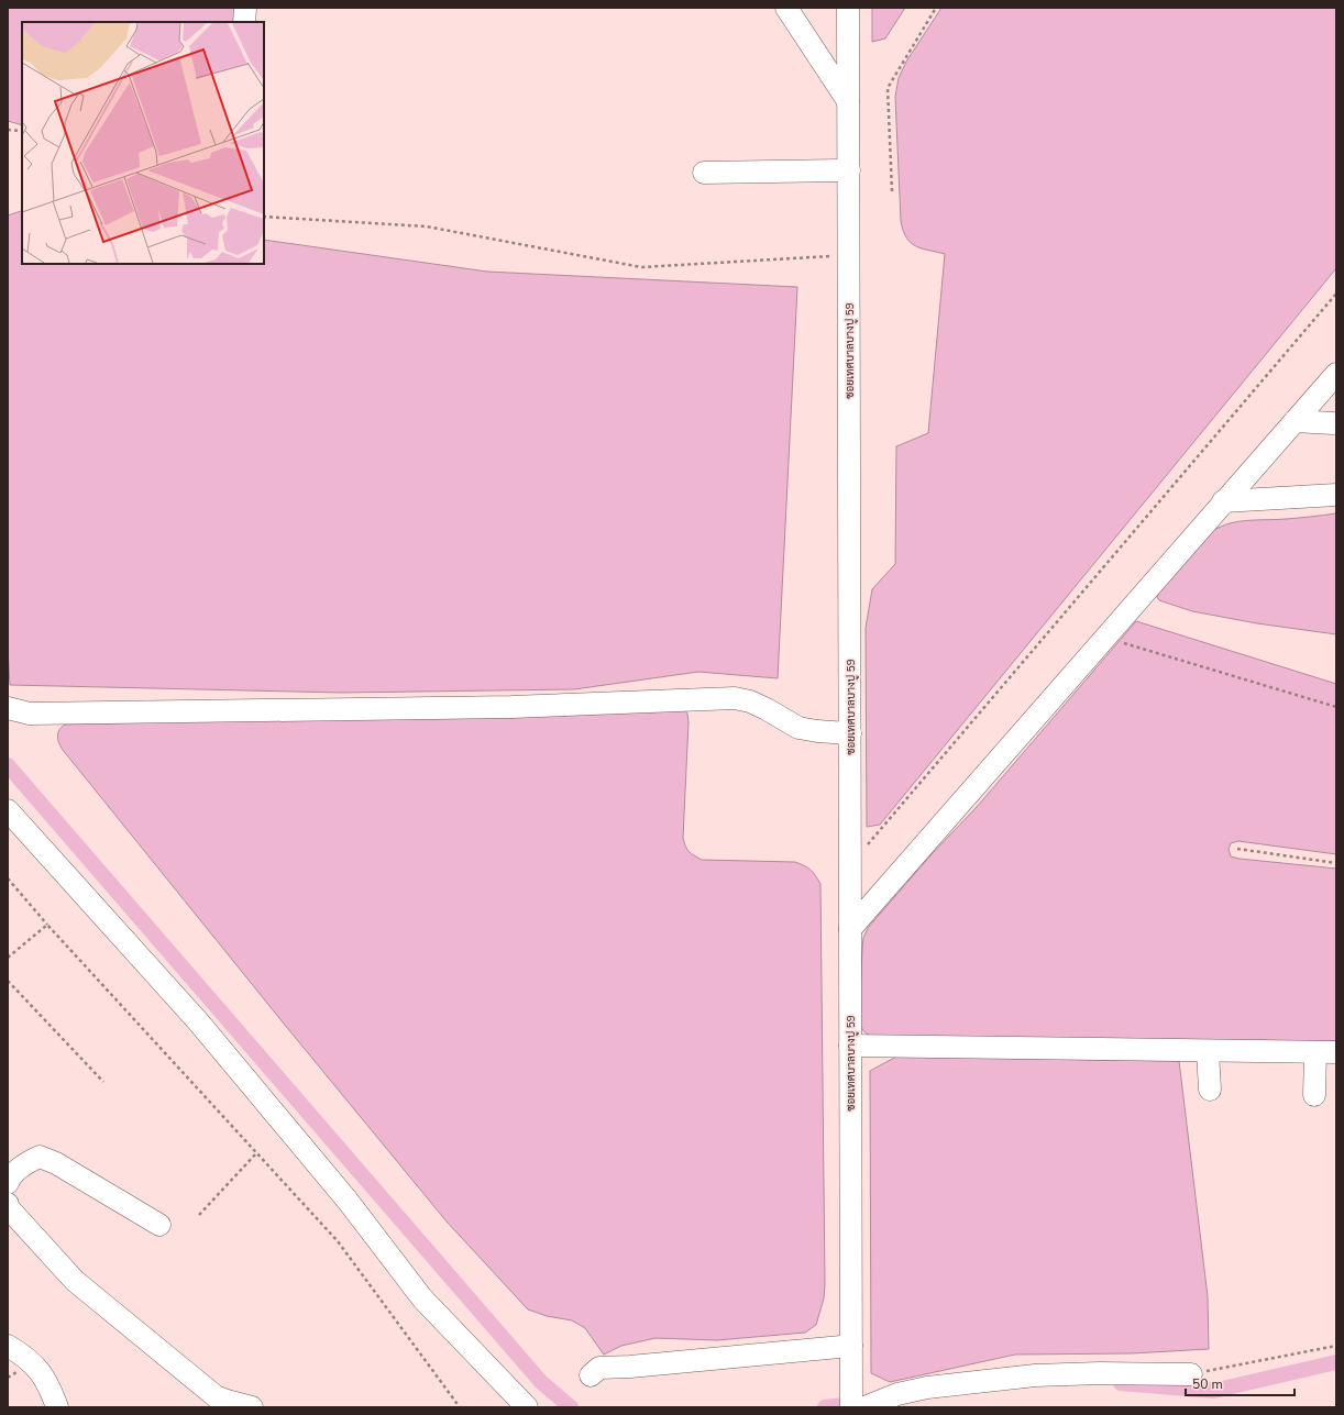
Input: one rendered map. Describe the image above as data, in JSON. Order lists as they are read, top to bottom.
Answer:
{
  "streets": {
    "street": ["ซอยเทศบาลบางปู 59"]
  },
  "scale_bar": "50 m"
}
